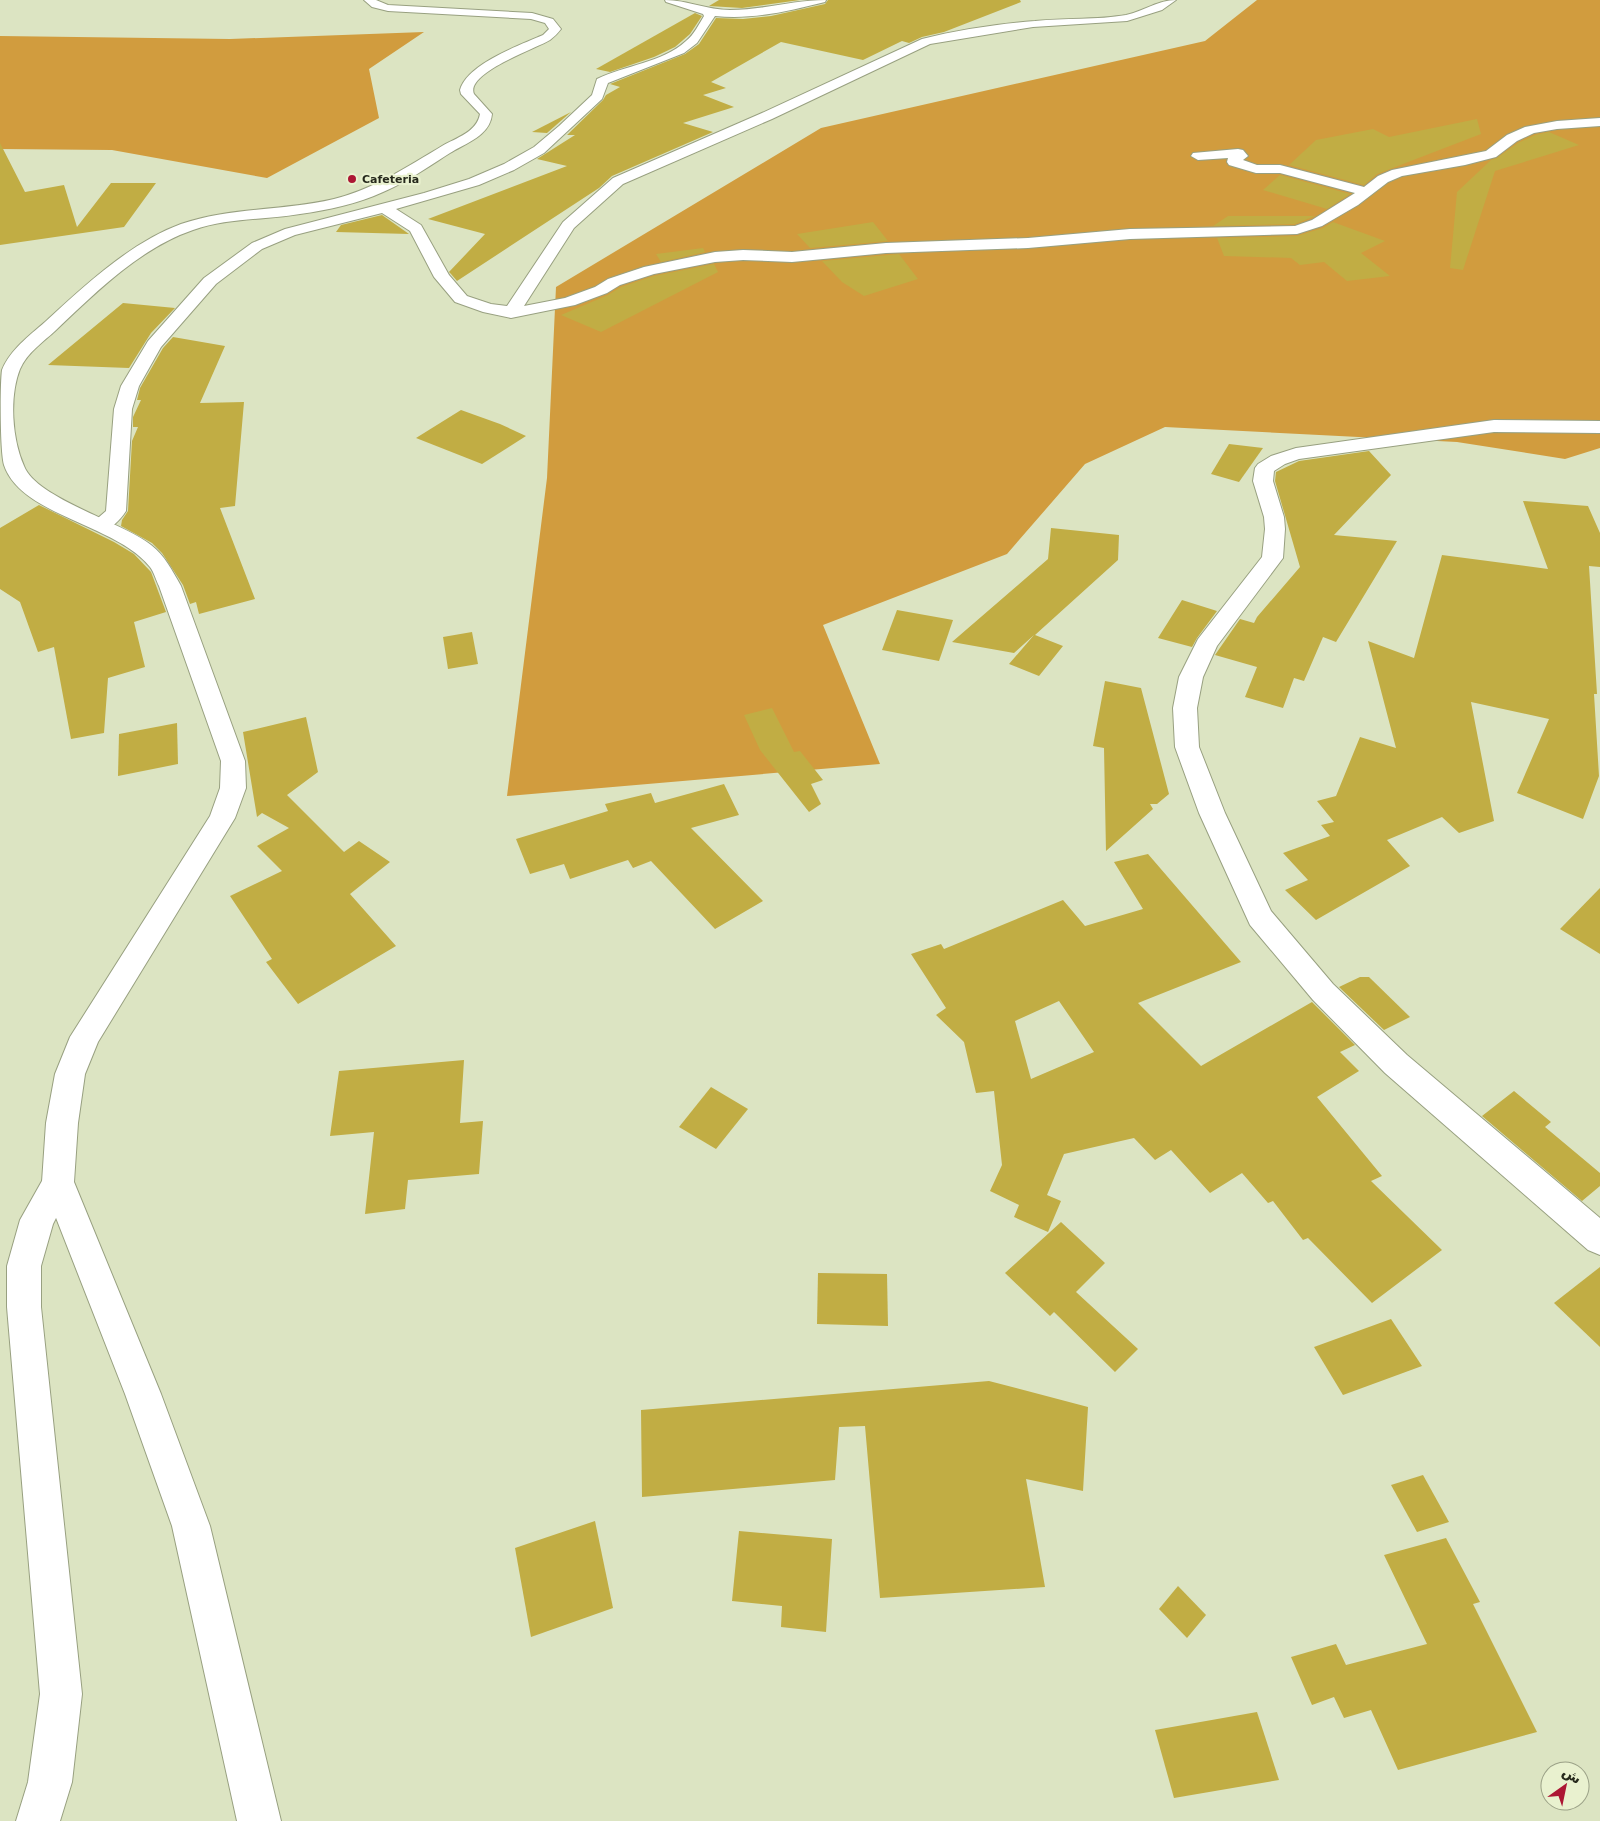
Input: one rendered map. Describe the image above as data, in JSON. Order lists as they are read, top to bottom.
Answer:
{
  "places": ["Cafeteria"],
  "north": "top right"
}
